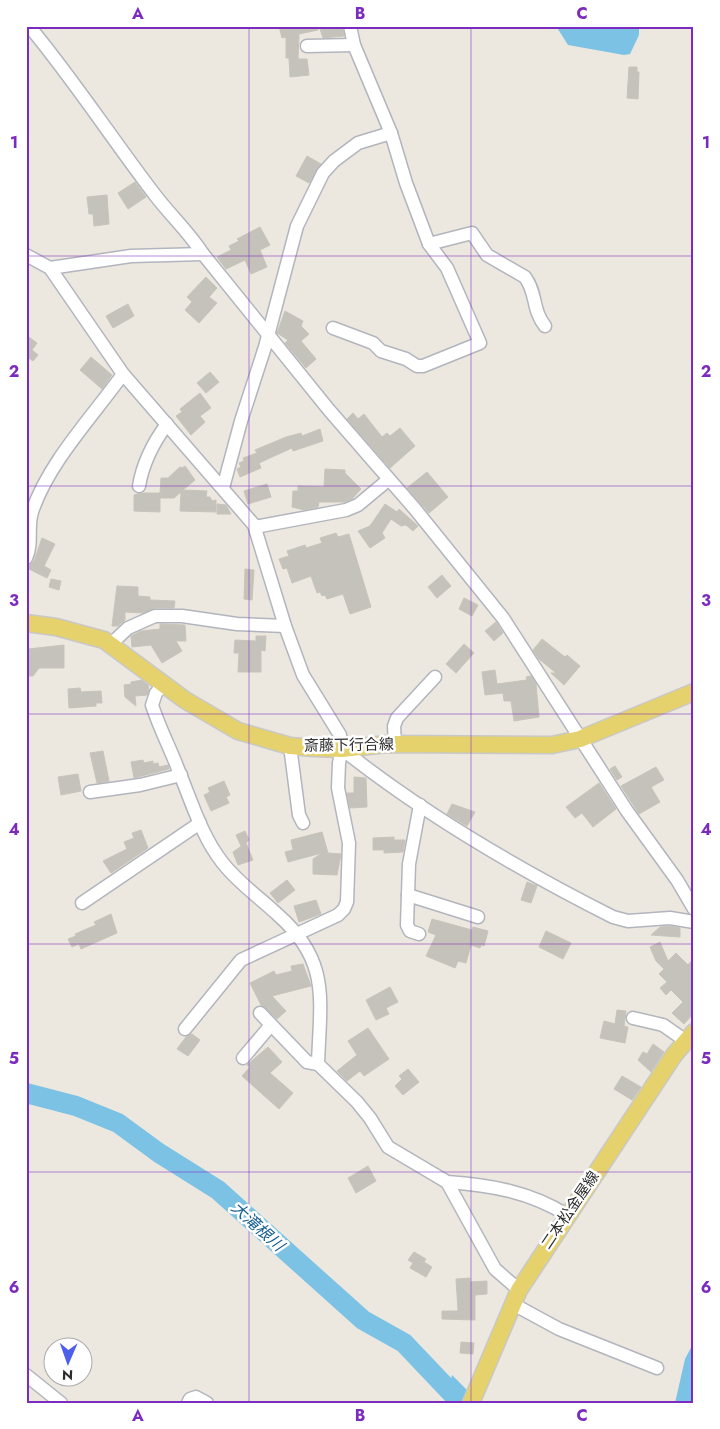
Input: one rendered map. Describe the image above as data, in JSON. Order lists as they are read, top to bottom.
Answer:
{
  "streets": {
    "main road": ["斎藤下行合線", "二本松金屋線"]
  },
  "water": ["大滝根川"],
  "north": "bottom",
  "grid": {
    "columns": ["A", "B", "C"],
    "rows": [
      "1",
      "2",
      "3",
      "4",
      "5",
      "6"
    ]
  }
}
